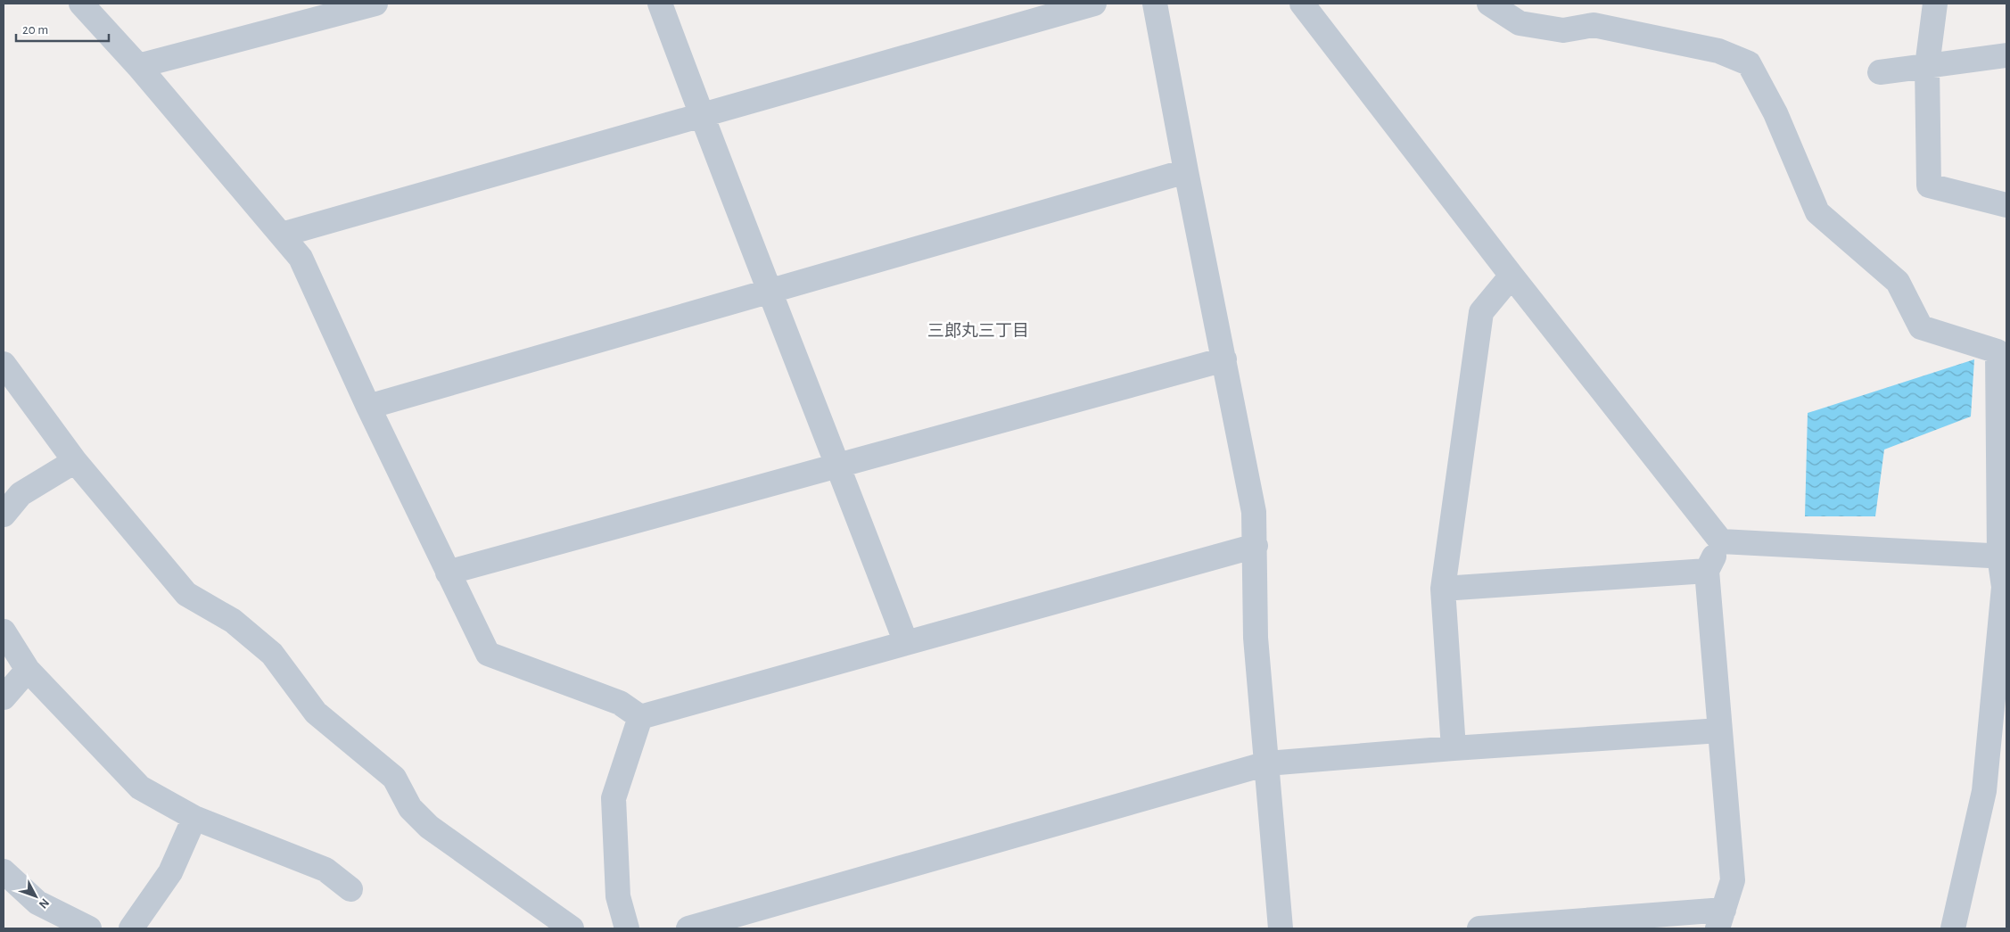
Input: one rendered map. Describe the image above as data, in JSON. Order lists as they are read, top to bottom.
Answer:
{
  "districts": ["三郎丸三丁目"],
  "scale_bar": "20 m",
  "north": "bottom right"
}
